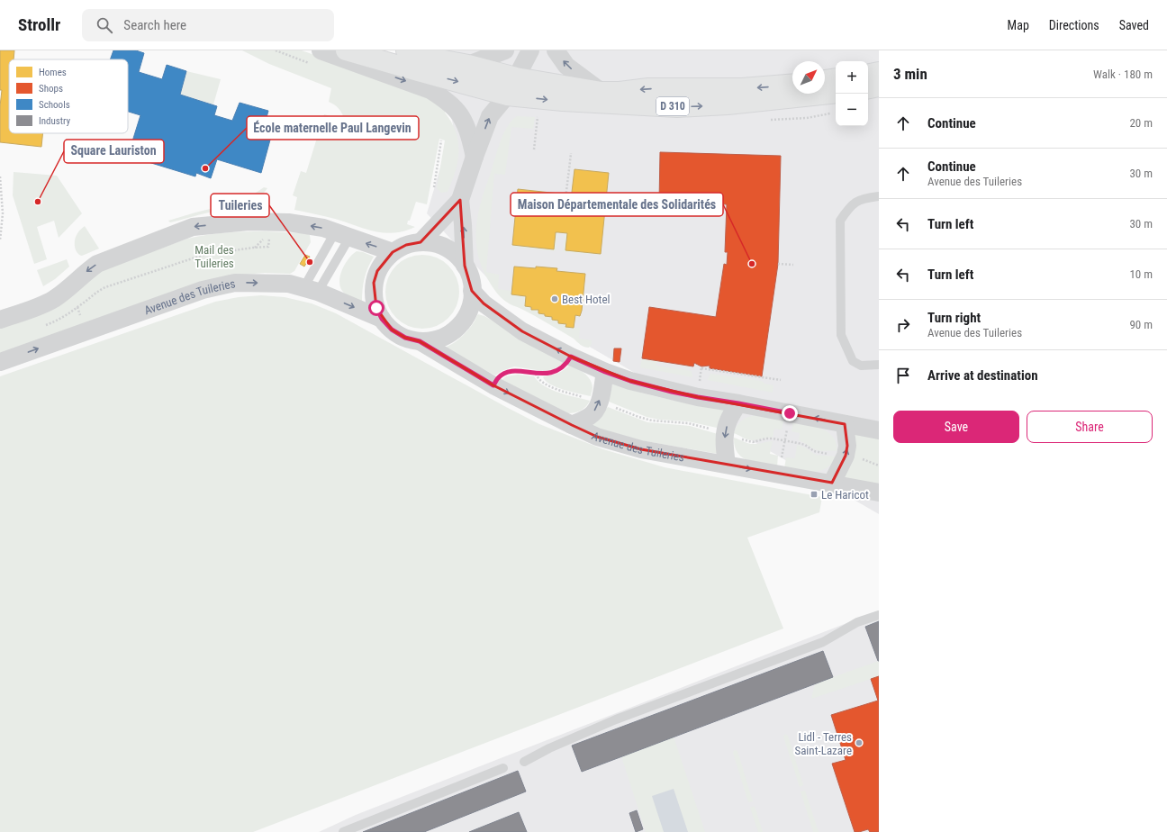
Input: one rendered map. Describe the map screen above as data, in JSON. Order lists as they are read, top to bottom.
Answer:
{
  "streets": {
    "main road": ["D 310"],
    "street": ["Avenue des Tuileries"]
  },
  "parks": ["Mail des Tuileries"],
  "places": {
    "other": [
      "École maternelle Paul Langevin",
      "Square Lauriston",
      "Tuileries",
      "Maison Départementale des Solidarités",
      "Best Hotel",
      "Lidl - Terres Saint-Lazare"
    ],
    "transit": ["Le Haricot"]
  },
  "legend": [
    "Homes",
    "Shops",
    "Schools",
    "Industry"
  ],
  "north": "top right",
  "page": {
    "header": "Strollr",
    "search": "Search here",
    "nav": ["Map", "Directions", "Saved"],
    "heading": ["3 min", "Walk · 180 m"],
    "map_buttons": ["+", "−"],
    "list": [
      ["Continue", "20 m"],
      ["Continue", "Avenue des Tuileries", "30 m"],
      ["Turn left", "30 m"],
      ["Turn left", "10 m"],
      ["Turn right", "Avenue des Tuileries", "90 m"],
      "Arrive at destination"
    ],
    "buttons": ["Save", "Share"]
  }
}
